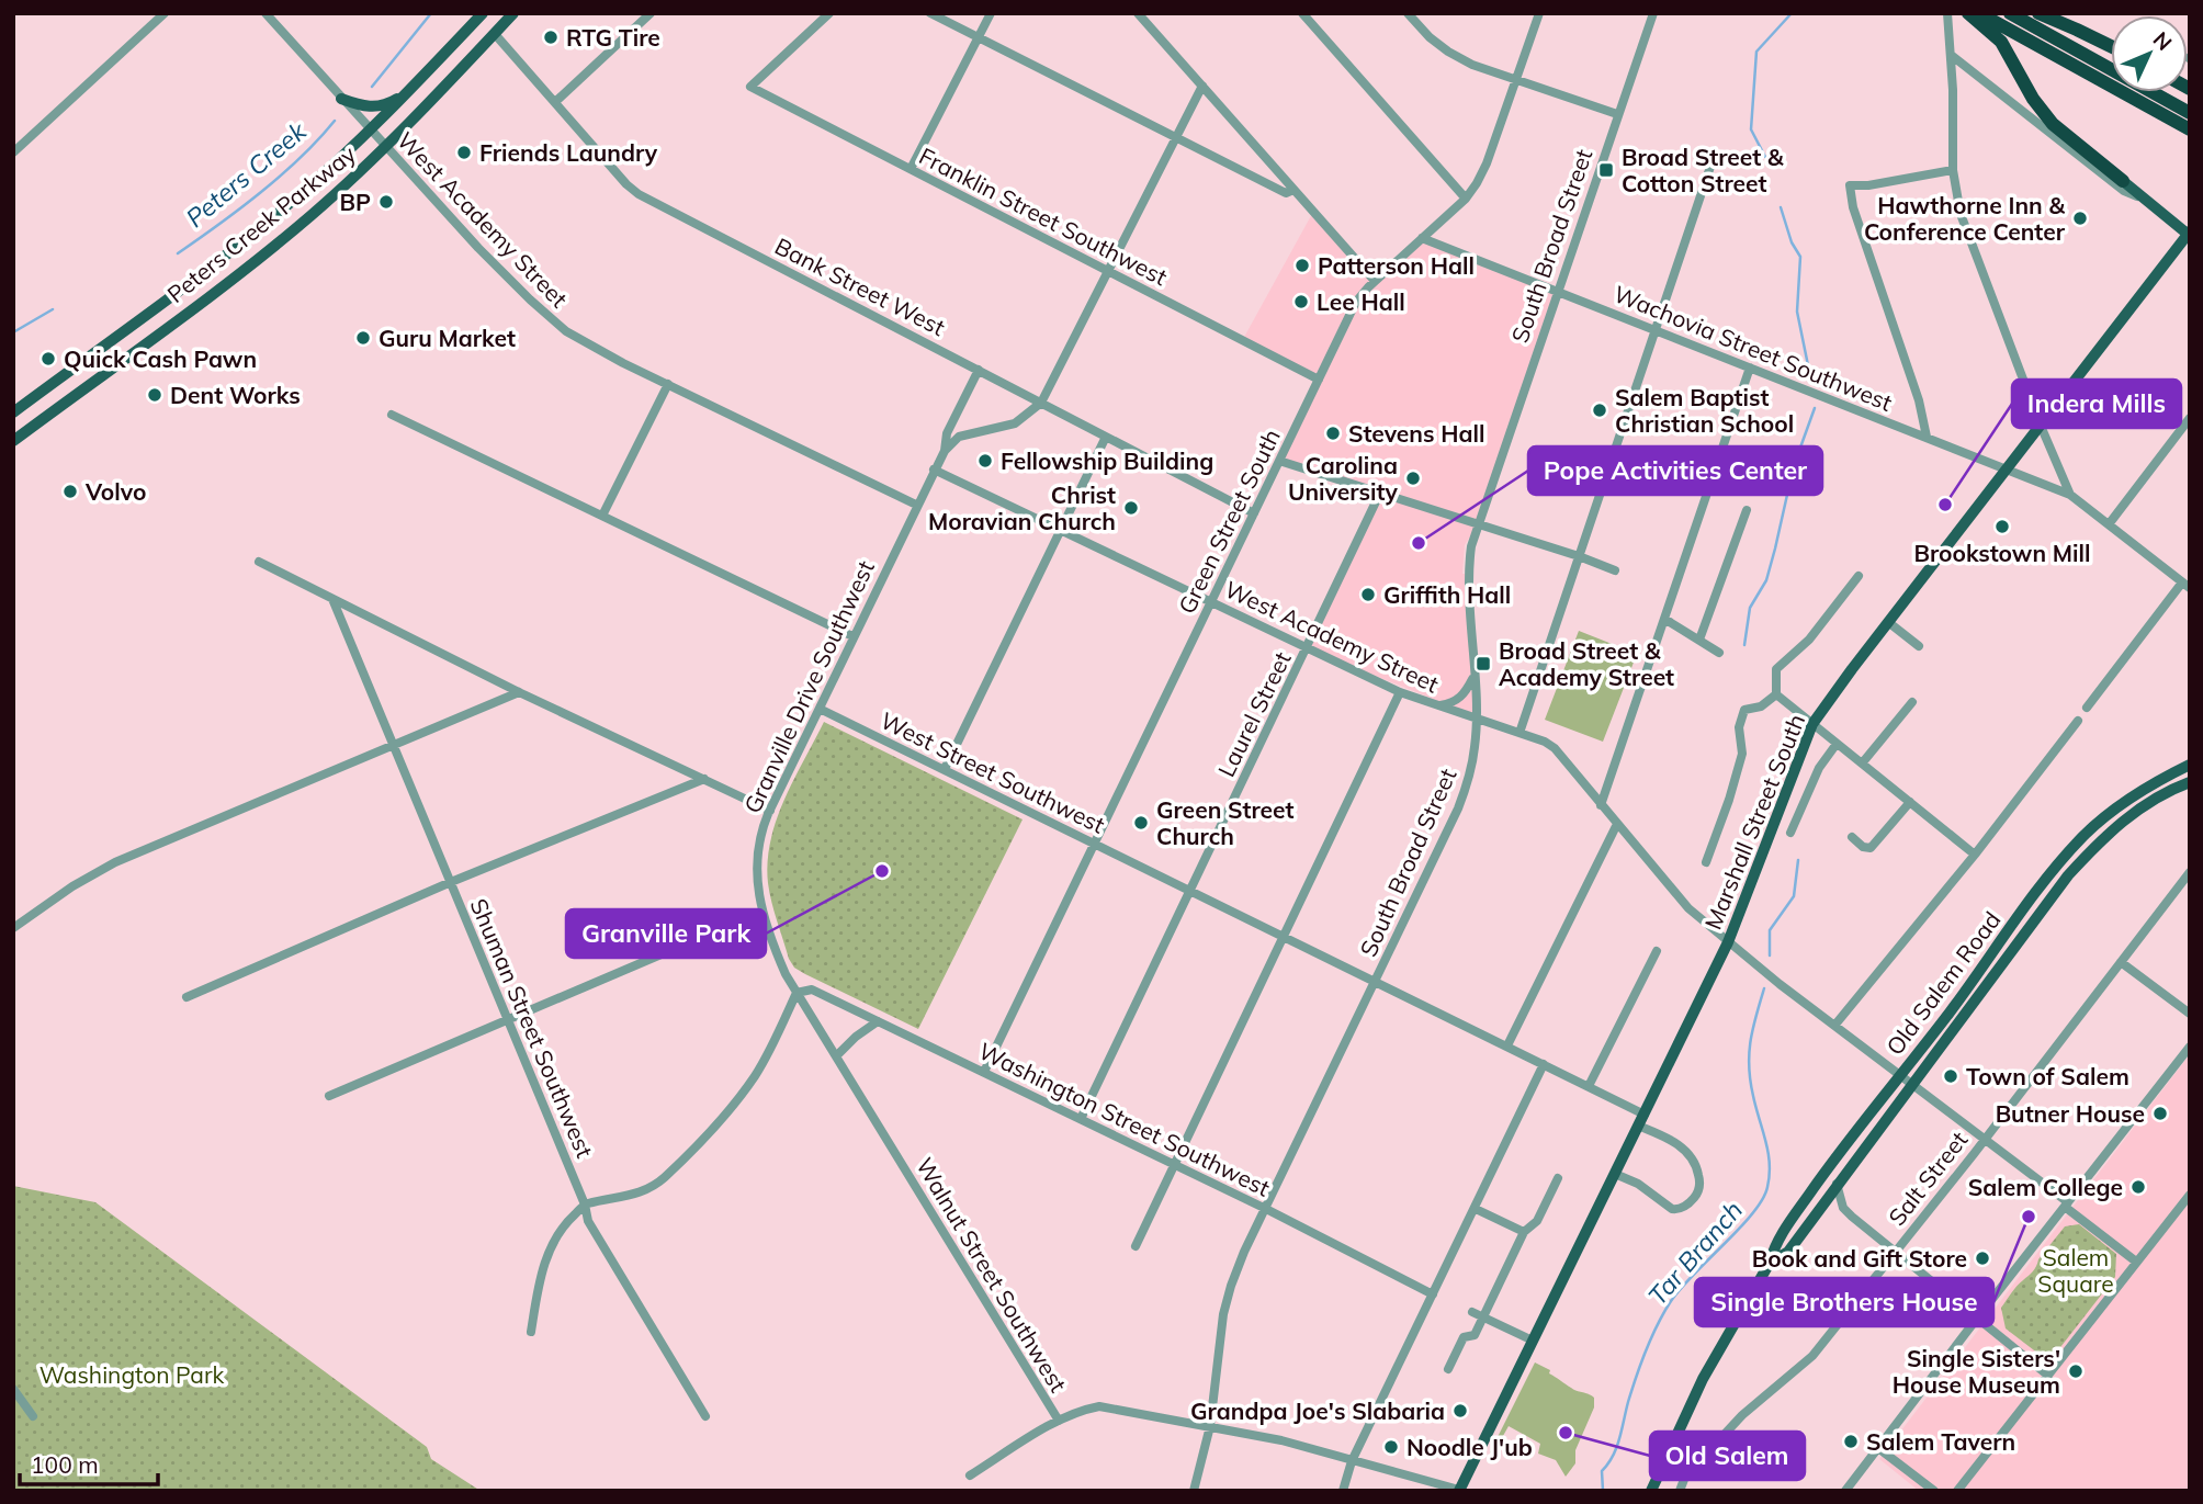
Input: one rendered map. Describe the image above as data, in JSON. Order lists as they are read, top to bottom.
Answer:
{
  "streets": {
    "main road": ["Peters Creek Parkway", "Marshall Street South", "Old Salem Road"],
    "street": [
      "Franklin Street Southwest",
      "West Academy Street",
      "South Broad Street",
      "Bank Street West",
      "Wachovia Street Southwest",
      "Green Street South",
      "Granville Drive Southwest",
      "Laurel Street",
      "West Street Southwest",
      "Shuman Street Southwest",
      "Washington Street Southwest",
      "Salt Street",
      "Walnut Street Southwest"
    ]
  },
  "crossings": [
    ["Franklin Street Southwest", "Green Street South"],
    ["Franklin Street Southwest", "Granville Drive Southwest"],
    ["West Academy Street", "Peters Creek Parkway"],
    ["West Academy Street", "South Broad Street"],
    ["West Academy Street", "Green Street South"],
    ["West Academy Street", "Granville Drive Southwest"],
    ["West Academy Street", "Laurel Street"],
    ["West Academy Street", "Marshall Street South"],
    ["West Academy Street", "Old Salem Road"],
    ["West Academy Street", "Salt Street"],
    ["Peters Creek Parkway", "Bank Street West"],
    ["South Broad Street", "Wachovia Street Southwest"],
    ["South Broad Street", "West Street Southwest"],
    ["South Broad Street", "Washington Street Southwest"],
    ["South Broad Street", "Walnut Street Southwest"],
    ["Bank Street West", "Green Street South"],
    ["Bank Street West", "Granville Drive Southwest"],
    ["Wachovia Street Southwest", "Green Street South"],
    ["Wachovia Street Southwest", "Marshall Street South"],
    ["Green Street South", "West Street Southwest"],
    ["Green Street South", "Washington Street Southwest"],
    ["Granville Drive Southwest", "West Street Southwest"],
    ["Granville Drive Southwest", "Washington Street Southwest"],
    ["Granville Drive Southwest", "Walnut Street Southwest"],
    ["Laurel Street", "West Street Southwest"],
    ["Laurel Street", "Washington Street Southwest"],
    ["West Street Southwest", "Marshall Street South"],
    ["Marshall Street South", "Walnut Street Southwest"],
    ["Washington Street Southwest", "Walnut Street Southwest"]
  ],
  "water": ["Peters Creek", "Tar Branch"],
  "parks": ["Salem Square", "Washington Park"],
  "places": {
    "other": [
      "RTG Tire",
      "Friends Laundry",
      "BP",
      "Hawthorne Inn & Conference Center",
      "Patterson Hall",
      "Lee Hall",
      "Guru Market",
      "Quick Cash Pawn",
      "Dent Works",
      "Salem Baptist Christian School",
      "Stevens Hall",
      "Fellowship Building",
      "Carolina University",
      "Volvo",
      "Indera Mills",
      "Christ Moravian Church",
      "Brookstown Mill",
      "Pope Activities Center",
      "Griffith Hall",
      "Green Street Church",
      "Granville Park",
      "Town of Salem",
      "Butner House",
      "Salem College",
      "Single Brothers House",
      "Book and Gift Store",
      "Single Sisters' House Museum",
      "Grandpa Joe's Slabaria",
      "Old Salem",
      "Salem Tavern",
      "Noodle J'ub"
    ],
    "transit": ["Broad Street & Cotton Street", "Broad Street & Academy Street"]
  },
  "scale_bar": "100 m",
  "north": "top right"
}
